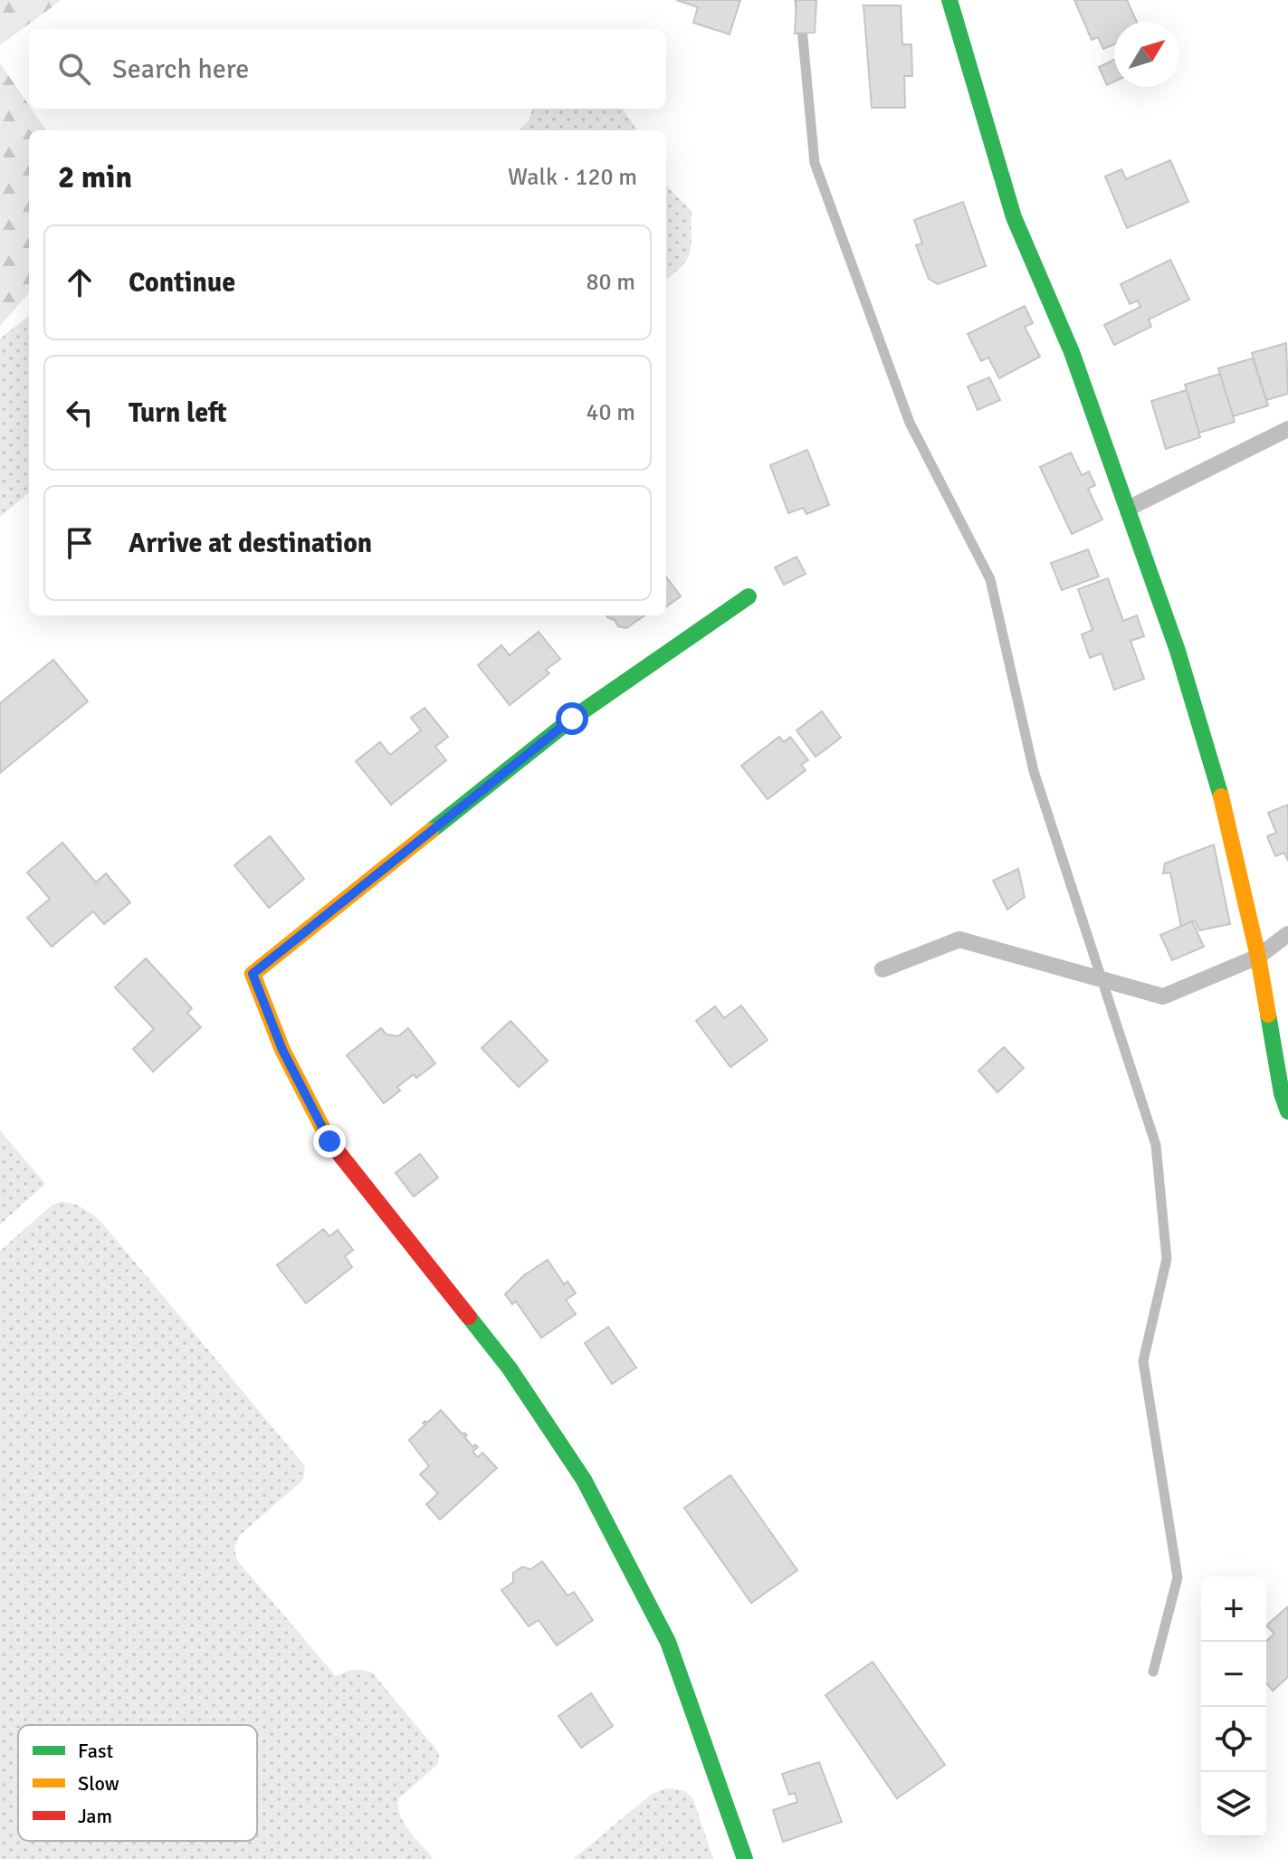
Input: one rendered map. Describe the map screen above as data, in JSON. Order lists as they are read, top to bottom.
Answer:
{
  "legend": ["Fast", "Slow", "Jam"],
  "north": "top right",
  "page": {
    "search": "Search here",
    "heading": ["2 min", "Walk · 120 m"],
    "list": [
      ["Continue", "80 m"],
      ["Turn left", "40 m"],
      "Arrive at destination"
    ],
    "map_buttons": ["+", "−"]
  }
}
